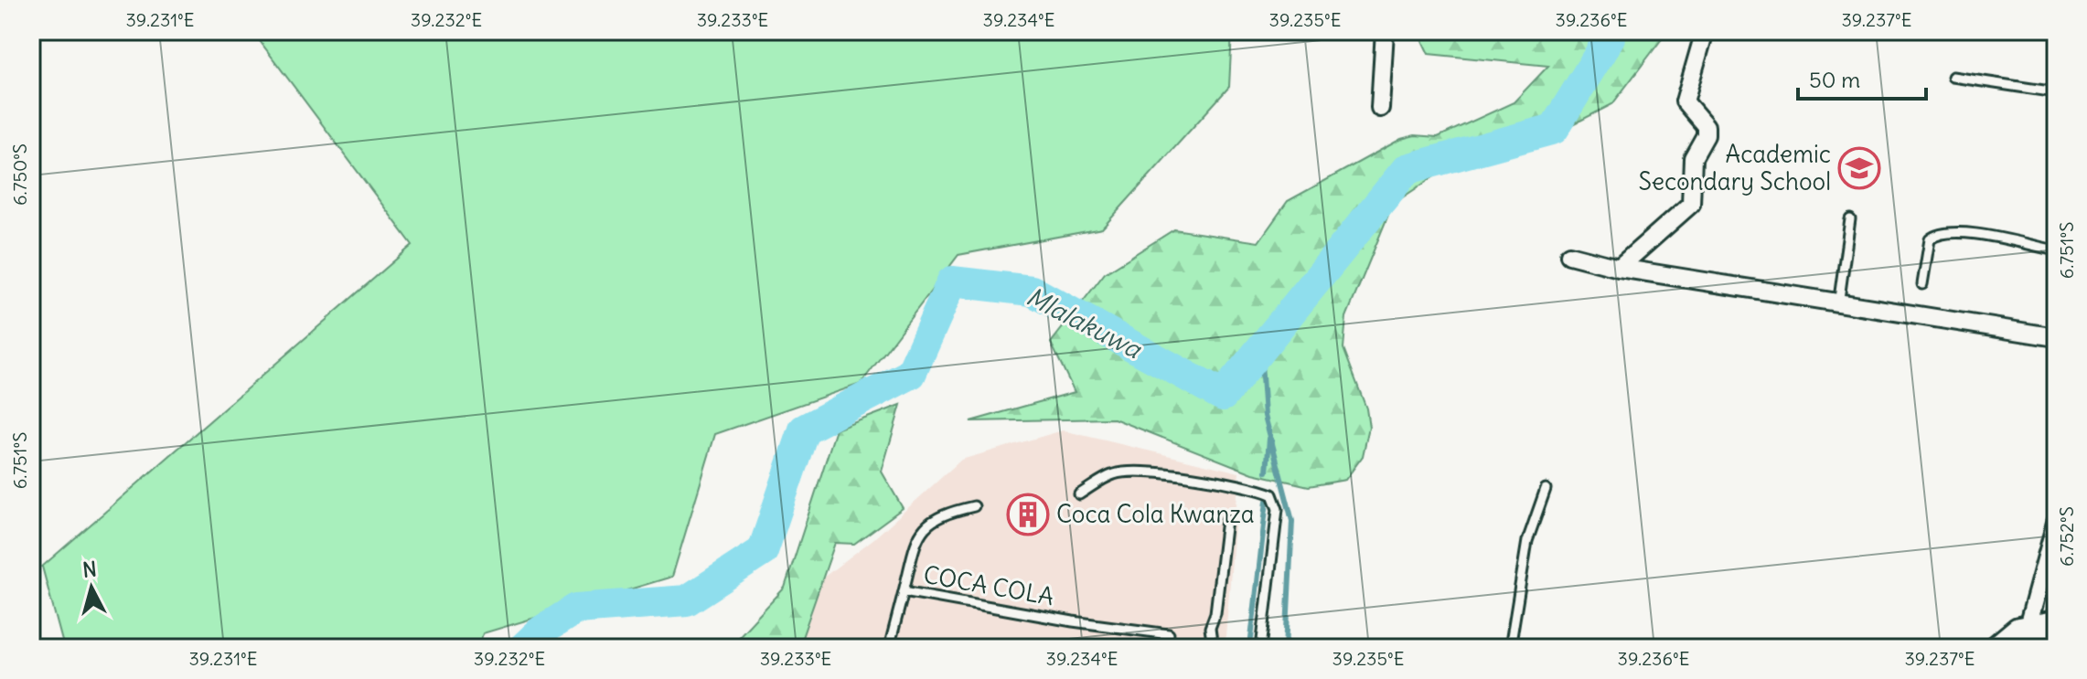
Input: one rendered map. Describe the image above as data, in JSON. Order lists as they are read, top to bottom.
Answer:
{
  "streets": {
    "lane": ["COCA COLA"]
  },
  "water": ["Mlalakuwa"],
  "places": {
    "school or university": ["Academic Secondary School"],
    "building": ["Coca Cola Kwanza"]
  },
  "scale_bar": "50 m",
  "north": "top",
  "coordinates": [
    "39.231°E",
    "39.232°E",
    "39.233°E",
    "39.234°E",
    "39.235°E",
    "39.236°E",
    "39.237°E",
    "6.750°S",
    "6.751°S",
    "6.752°S"
  ]
}
